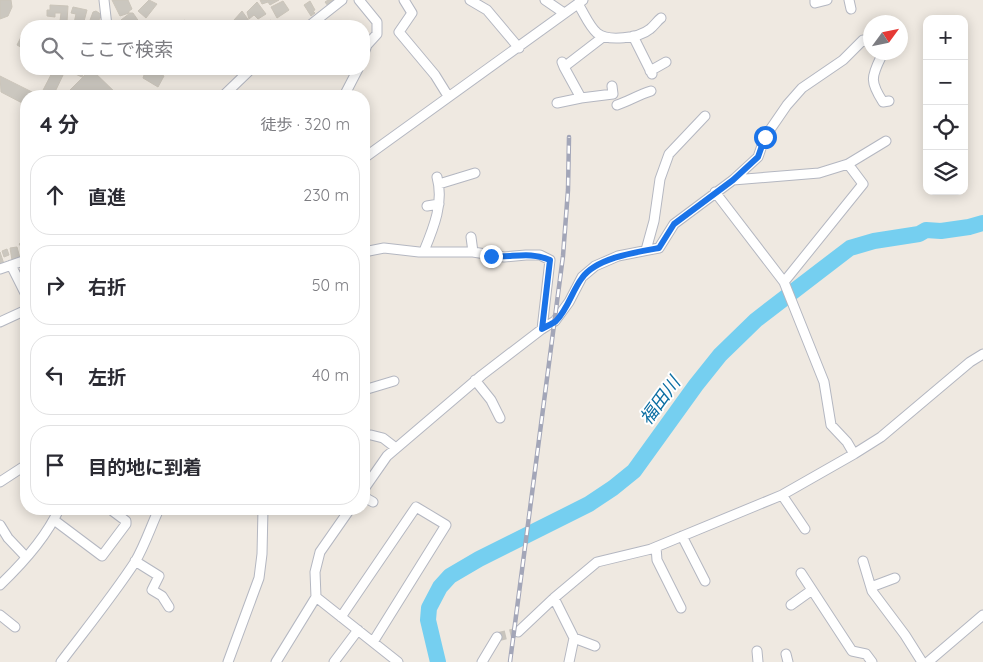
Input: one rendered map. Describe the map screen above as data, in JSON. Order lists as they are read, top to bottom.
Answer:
{
  "water": ["福田川"],
  "north": "top right",
  "page": {
    "map_buttons": ["+", "−"],
    "search": "ここで検索",
    "heading": ["4 分", "徒歩 · 320 m"],
    "list": [
      ["直進", "230 m"],
      ["右折", "50 m"],
      ["左折", "40 m"],
      "目的地に到着"
    ]
  }
}
